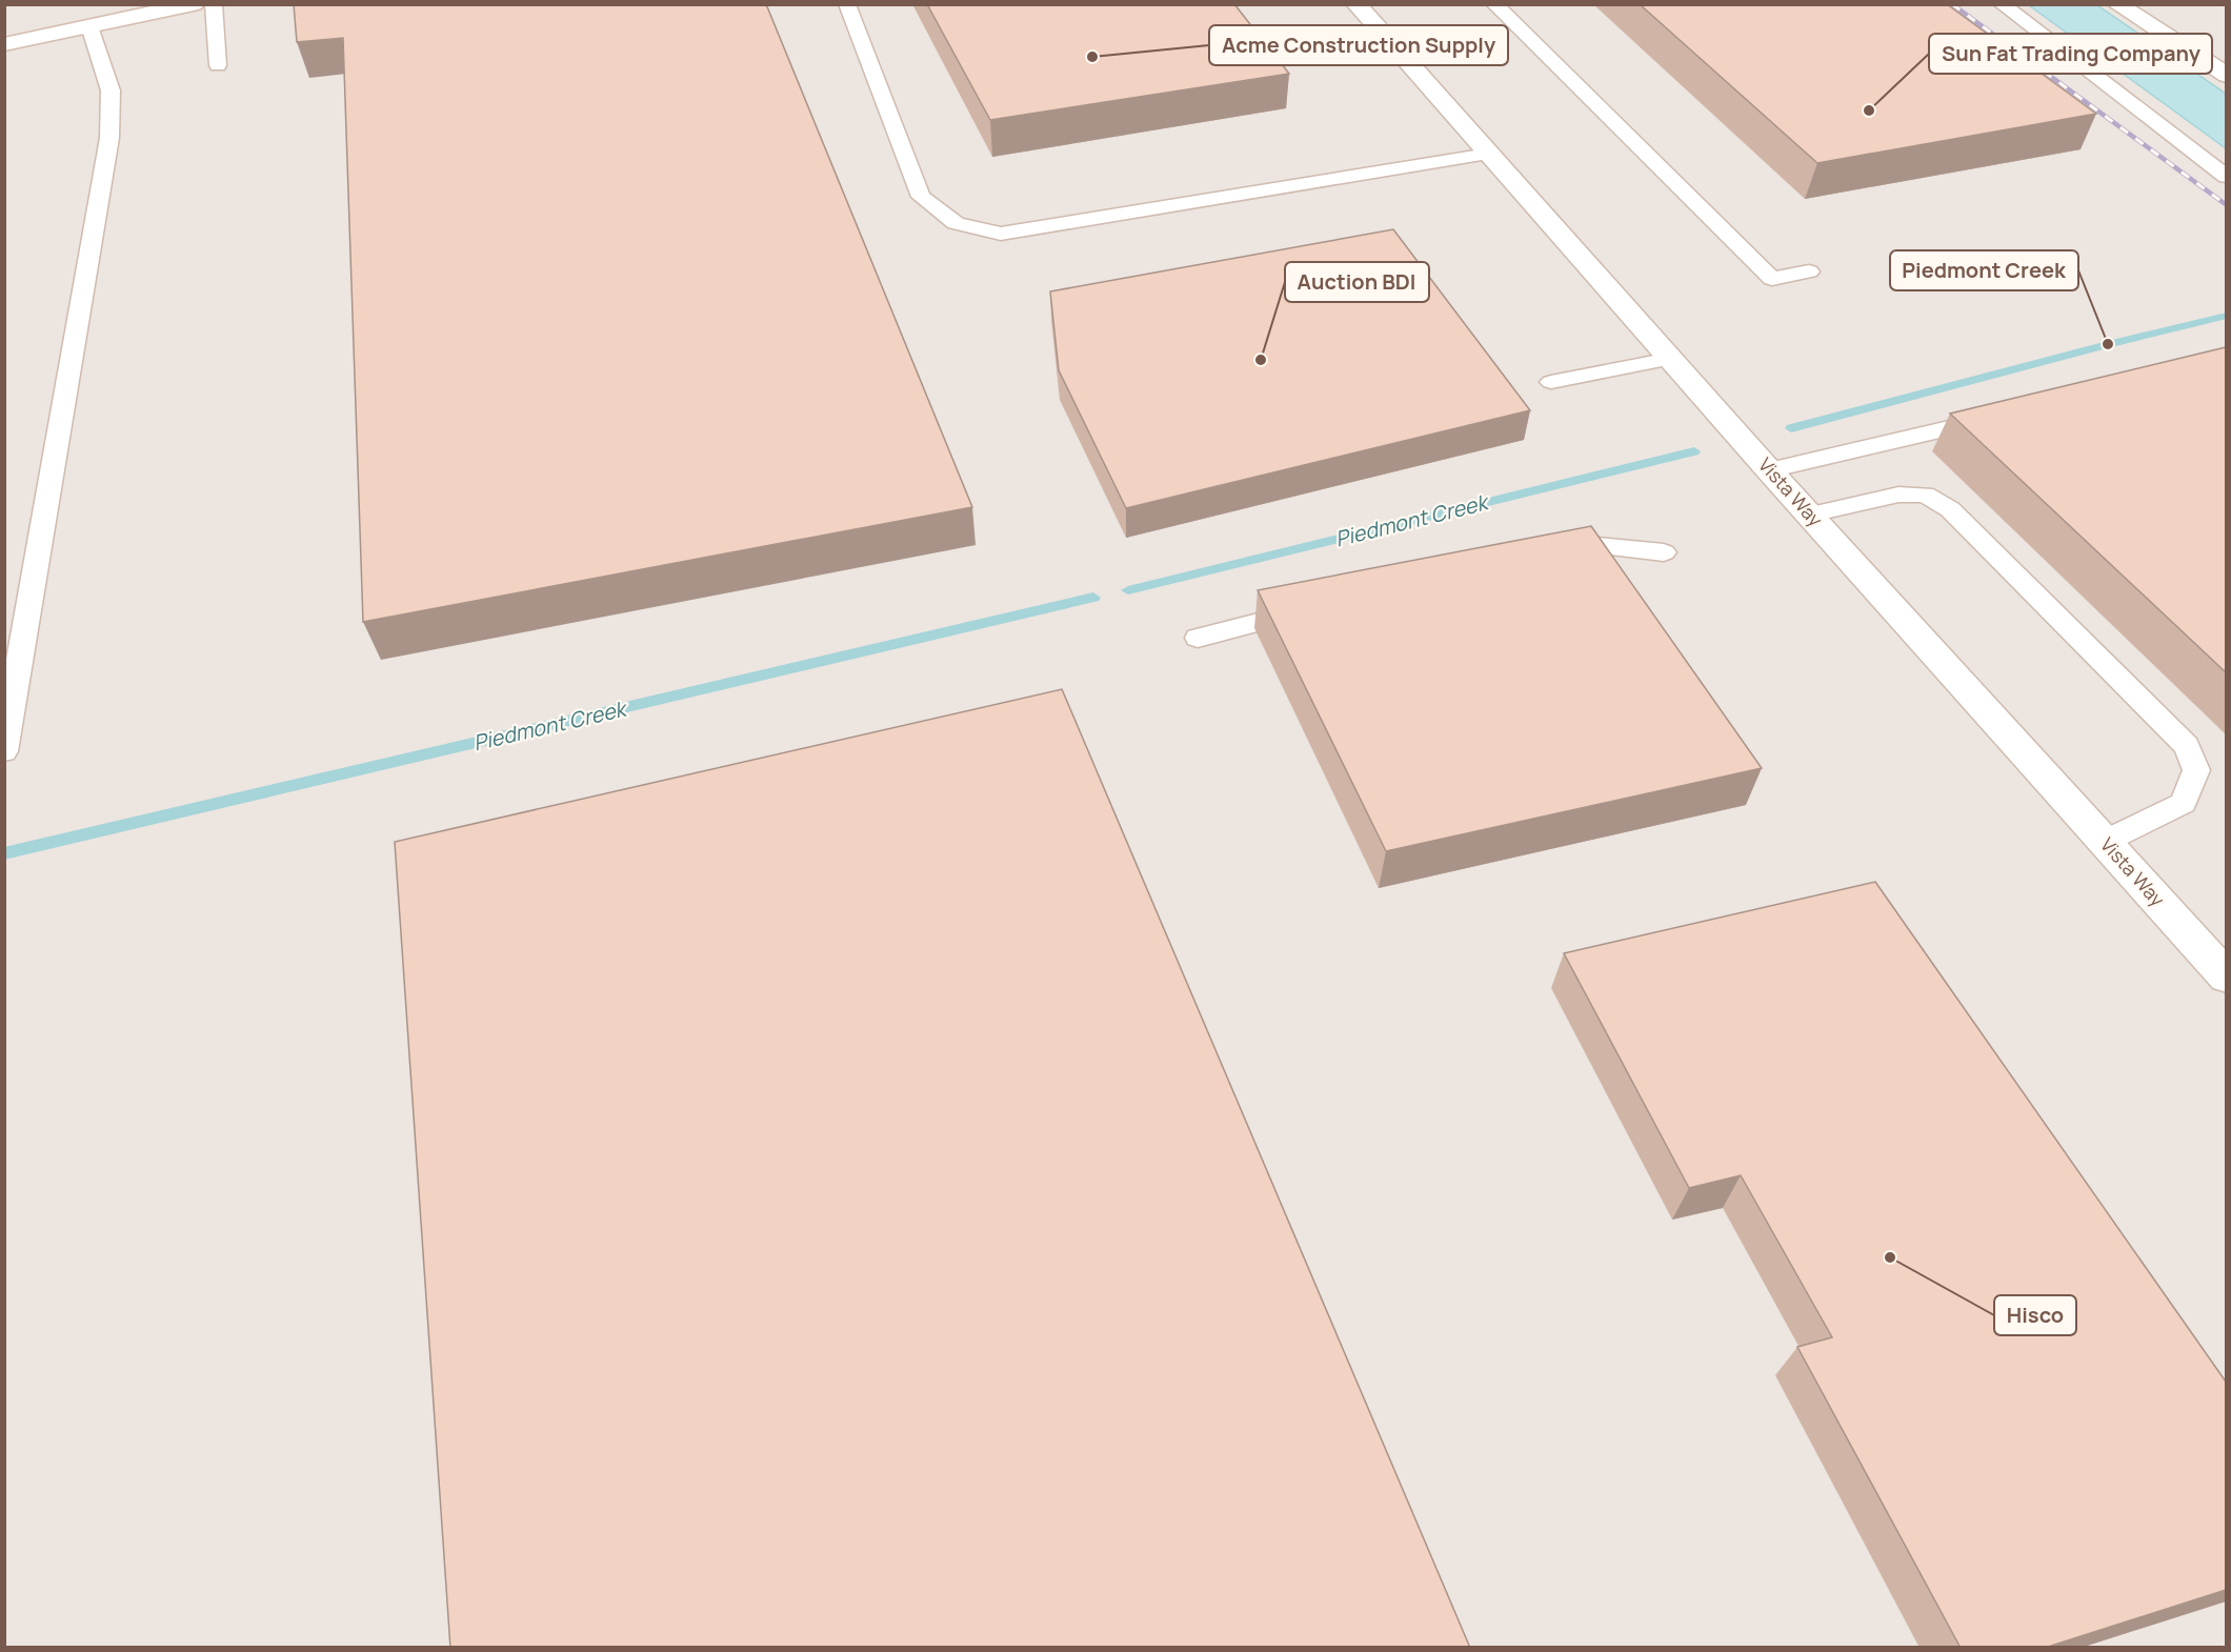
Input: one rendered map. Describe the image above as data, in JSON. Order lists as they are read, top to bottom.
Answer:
{
  "streets": {
    "street": ["Vista Way"]
  },
  "water": ["Piedmont Creek"],
  "places": [
    "Acme Construction Supply",
    "Sun Fat Trading Company",
    "Piedmont Creek",
    "Auction BDI",
    "Hisco"
  ]
}
